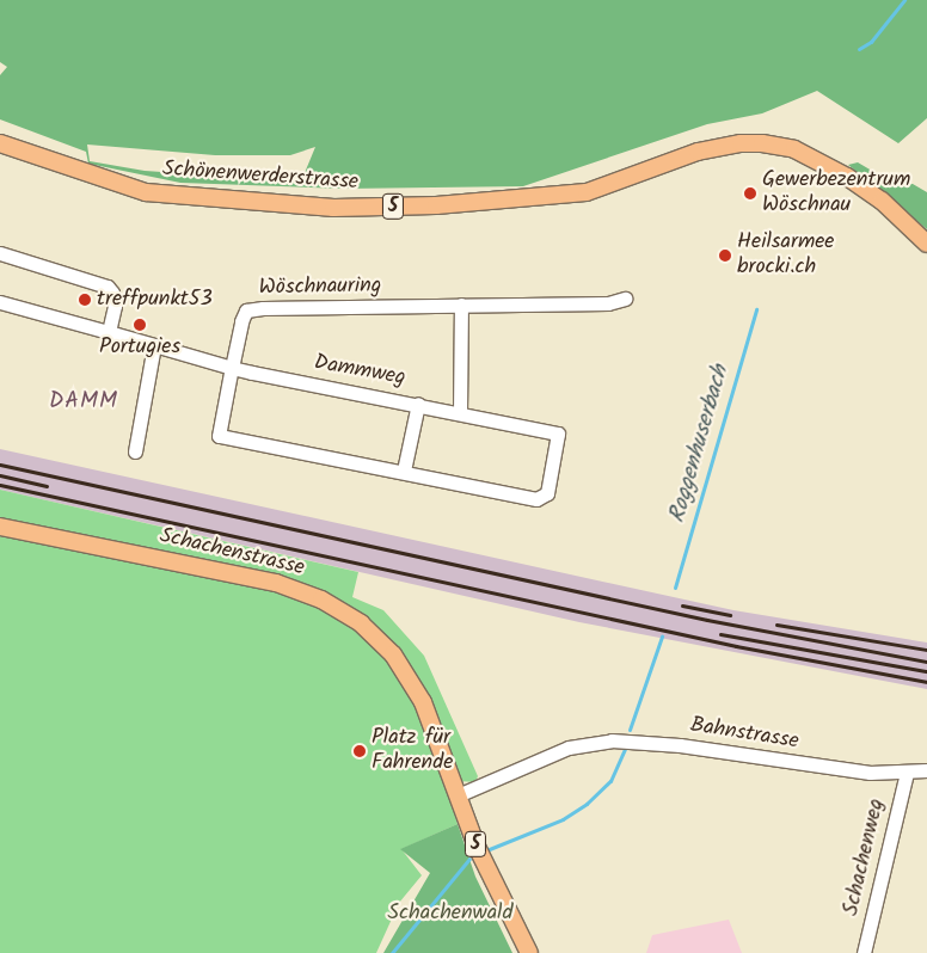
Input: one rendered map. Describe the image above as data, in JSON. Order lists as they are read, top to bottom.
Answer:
{
  "streets": {
    "main road": ["Schönenwerderstrasse", "5", "Schachenstrasse"],
    "street": [
      "Wöschnauring",
      "Dammweg",
      "Bahnstrasse",
      "Schachenweg"
    ]
  },
  "crossings": [
    ["Wöschnauring", "Dammweg"],
    ["Schachenstrasse", "Bahnstrasse"],
    ["Bahnstrasse", "Schachenweg"]
  ],
  "districts": ["DAMM"],
  "water": ["Roggenhuserbach"],
  "parks": ["Schachenwald"],
  "places": [
    "Gewerbezentrum Wöschnau",
    "Heilsarmee brocki.ch",
    "treffpunkt53",
    "Portugies",
    "Platz für Fahrende"
  ]
}
